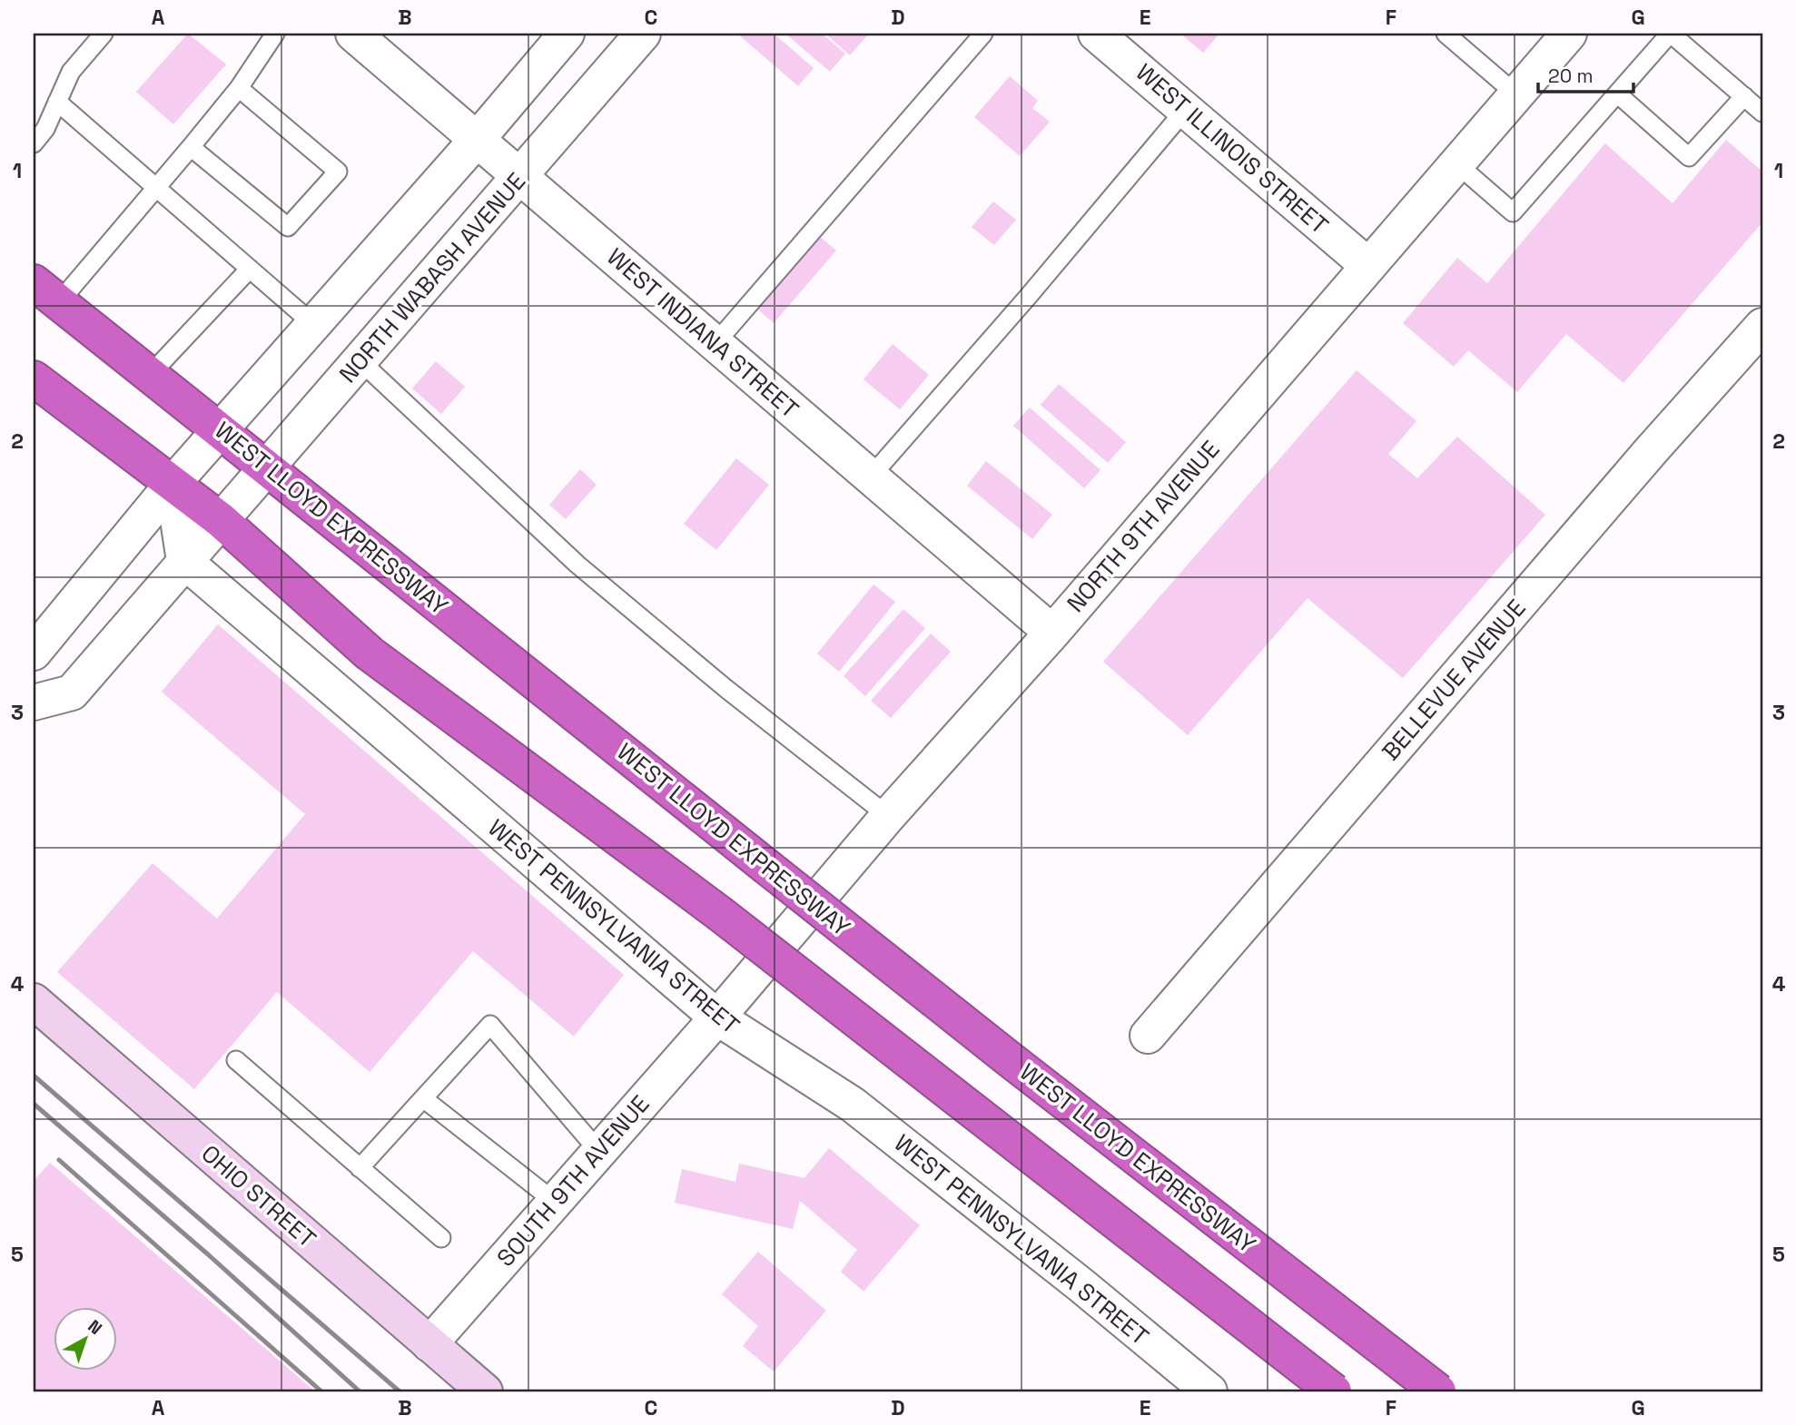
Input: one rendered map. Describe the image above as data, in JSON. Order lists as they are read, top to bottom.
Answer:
{
  "streets": {
    "highway": ["WEST LLOYD EXPRESSWAY"],
    "street": [
      "WEST ILLINOIS STREET",
      "NORTH WABASH AVENUE",
      "WEST INDIANA STREET",
      "NORTH 9TH AVENUE",
      "BELLEVUE AVENUE",
      "WEST PENNSYLVANIA STREET",
      "SOUTH 9TH AVENUE",
      "OHIO STREET"
    ]
  },
  "crossings": [
    ["WEST ILLINOIS STREET", "NORTH 9TH AVENUE"],
    ["NORTH WABASH AVENUE", "WEST INDIANA STREET"],
    ["NORTH WABASH AVENUE", "WEST LLOYD EXPRESSWAY"],
    ["NORTH WABASH AVENUE", "WEST PENNSYLVANIA STREET"],
    ["WEST INDIANA STREET", "NORTH 9TH AVENUE"],
    ["NORTH 9TH AVENUE", "WEST PENNSYLVANIA STREET"],
    ["NORTH 9TH AVENUE", "SOUTH 9TH AVENUE"],
    ["WEST PENNSYLVANIA STREET", "SOUTH 9TH AVENUE"],
    ["SOUTH 9TH AVENUE", "OHIO STREET"]
  ],
  "scale_bar": "20 m",
  "north": "top right",
  "grid": {
    "columns": [
      "A",
      "B",
      "C",
      "D",
      "E",
      "F",
      "G"
    ],
    "rows": [
      "1",
      "2",
      "3",
      "4",
      "5"
    ]
  }
}
